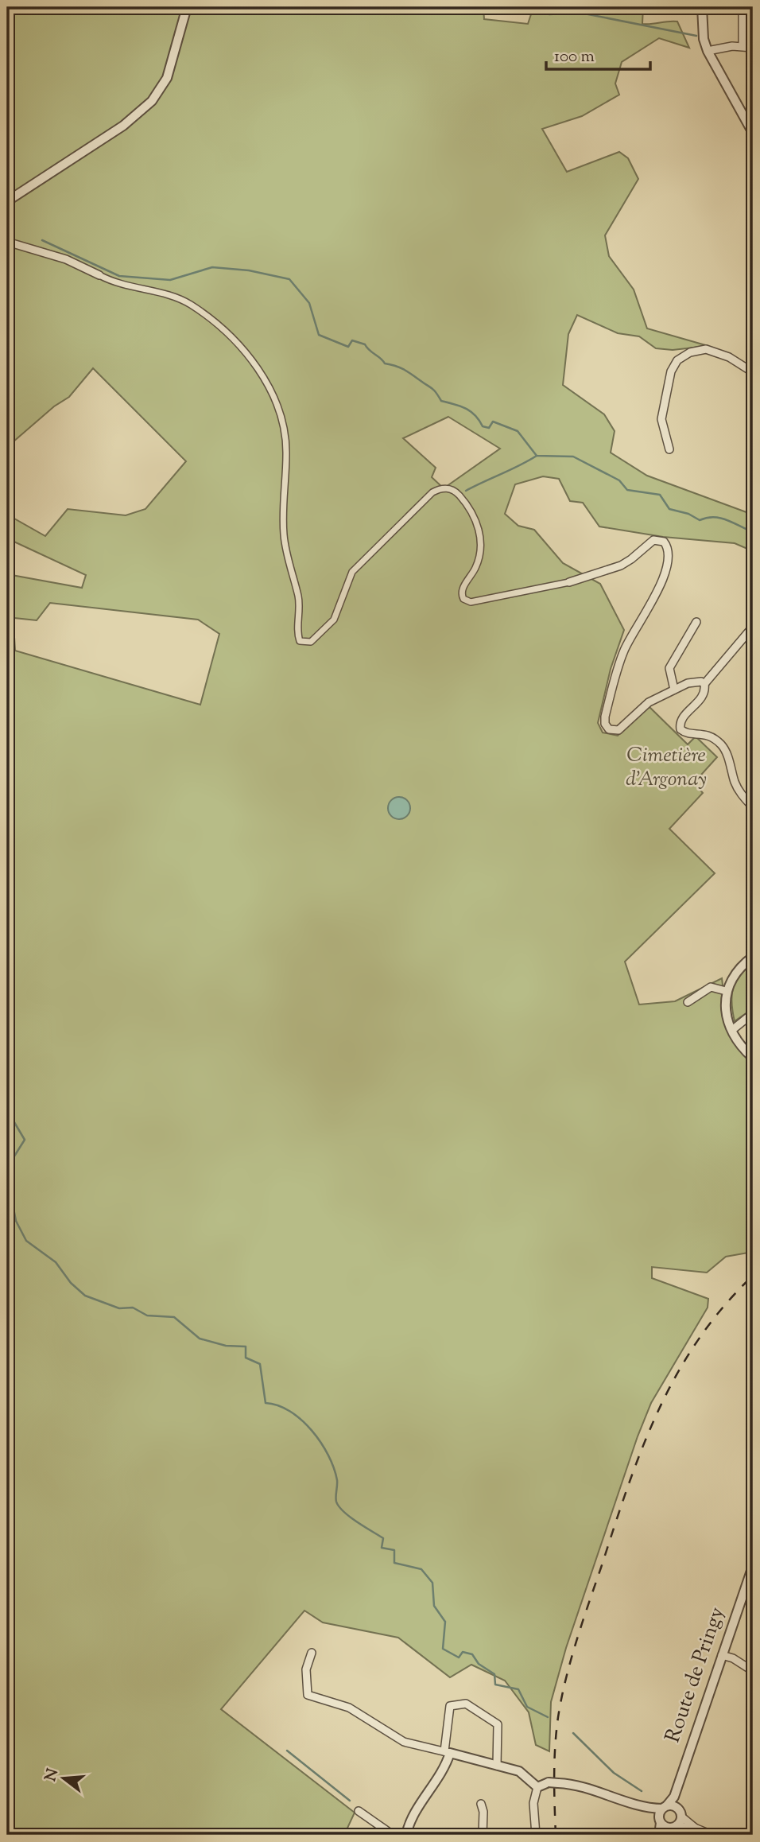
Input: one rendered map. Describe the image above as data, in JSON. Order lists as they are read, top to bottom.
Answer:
{
  "streets": {
    "street": ["Route de Pringy"]
  },
  "parks": ["Cimetière d'Argonay"],
  "scale_bar": "100 m",
  "north": "left"
}
